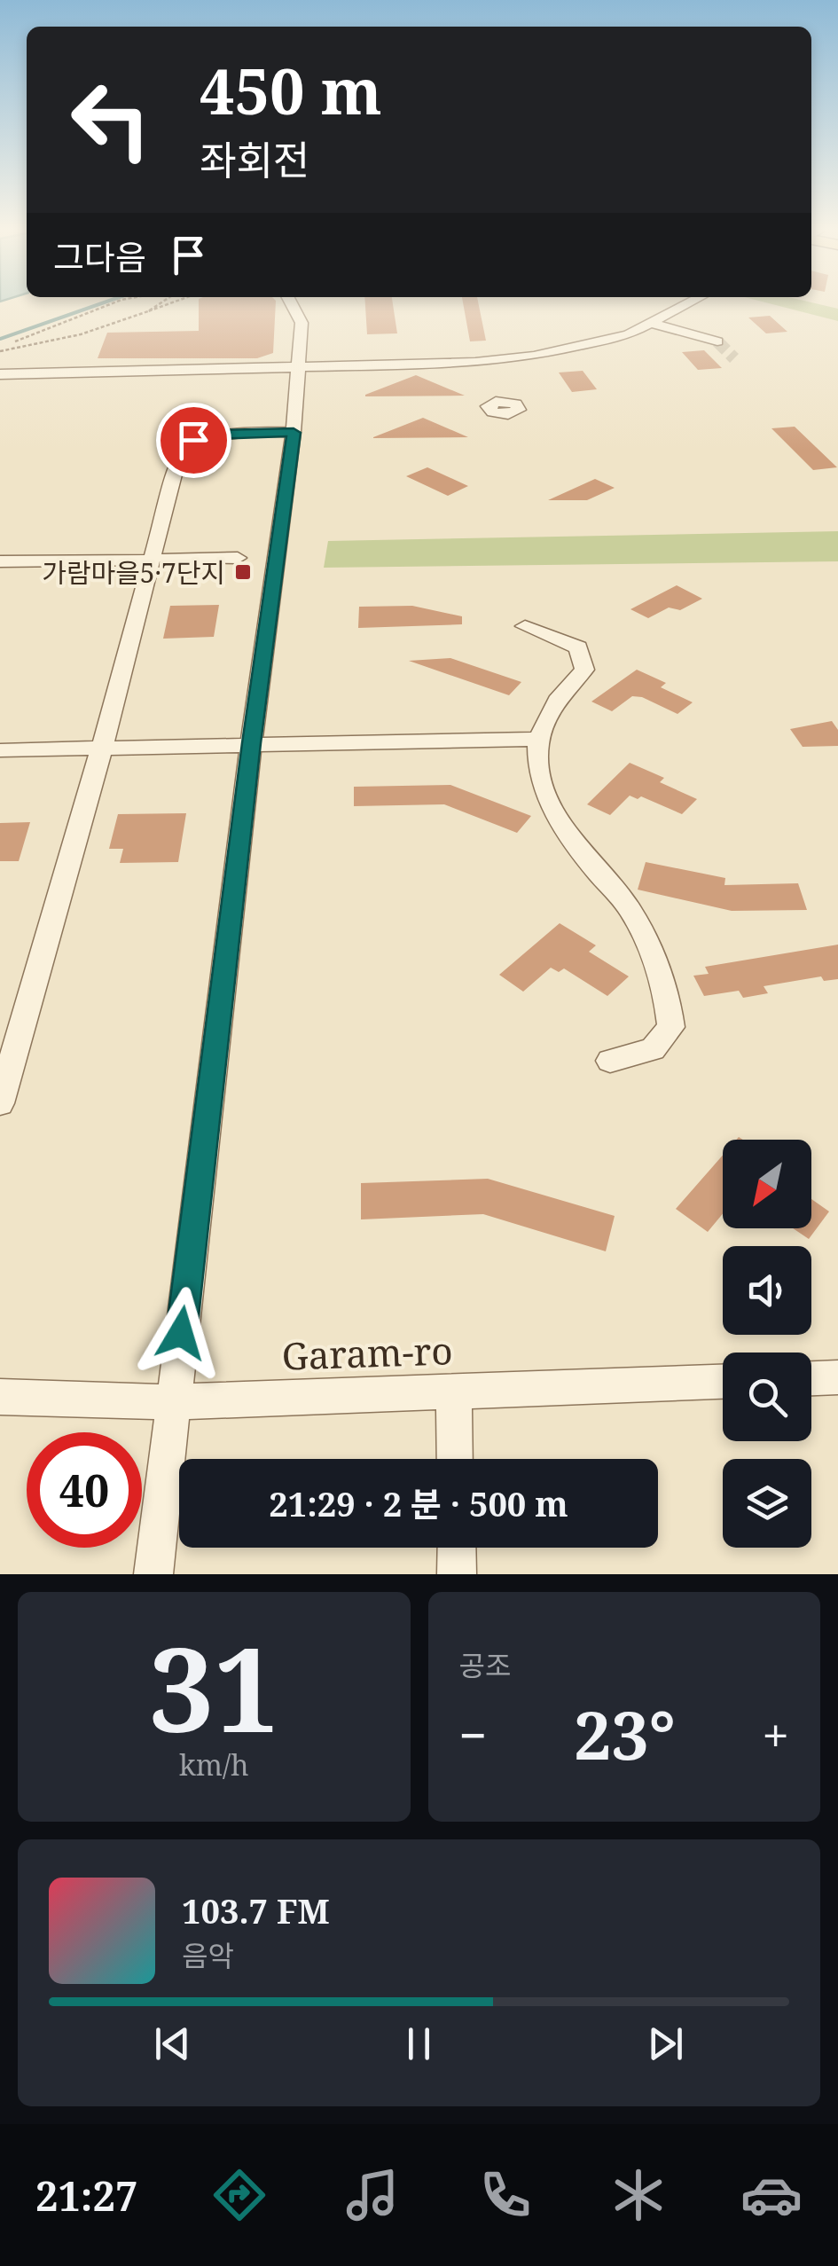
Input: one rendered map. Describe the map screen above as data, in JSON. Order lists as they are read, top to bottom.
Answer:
{
  "streets": {
    "street": ["Garam-ro"]
  },
  "places": {
    "transit": ["가람마을5·7단지"]
  },
  "north": "bottom left",
  "page": {
    "turn": ["450 m", "좌회전"],
    "then": "그다음",
    "limit": "40",
    "trip": "21:29 · 2 분 · 500 m",
    "tile": [
      ["31", "km/h"],
      "공조"
    ],
    "heat": ["−", "23°", "+"],
    "song": ["103.7 FM", "음악"],
    "tabs": "21:27"
  }
}
